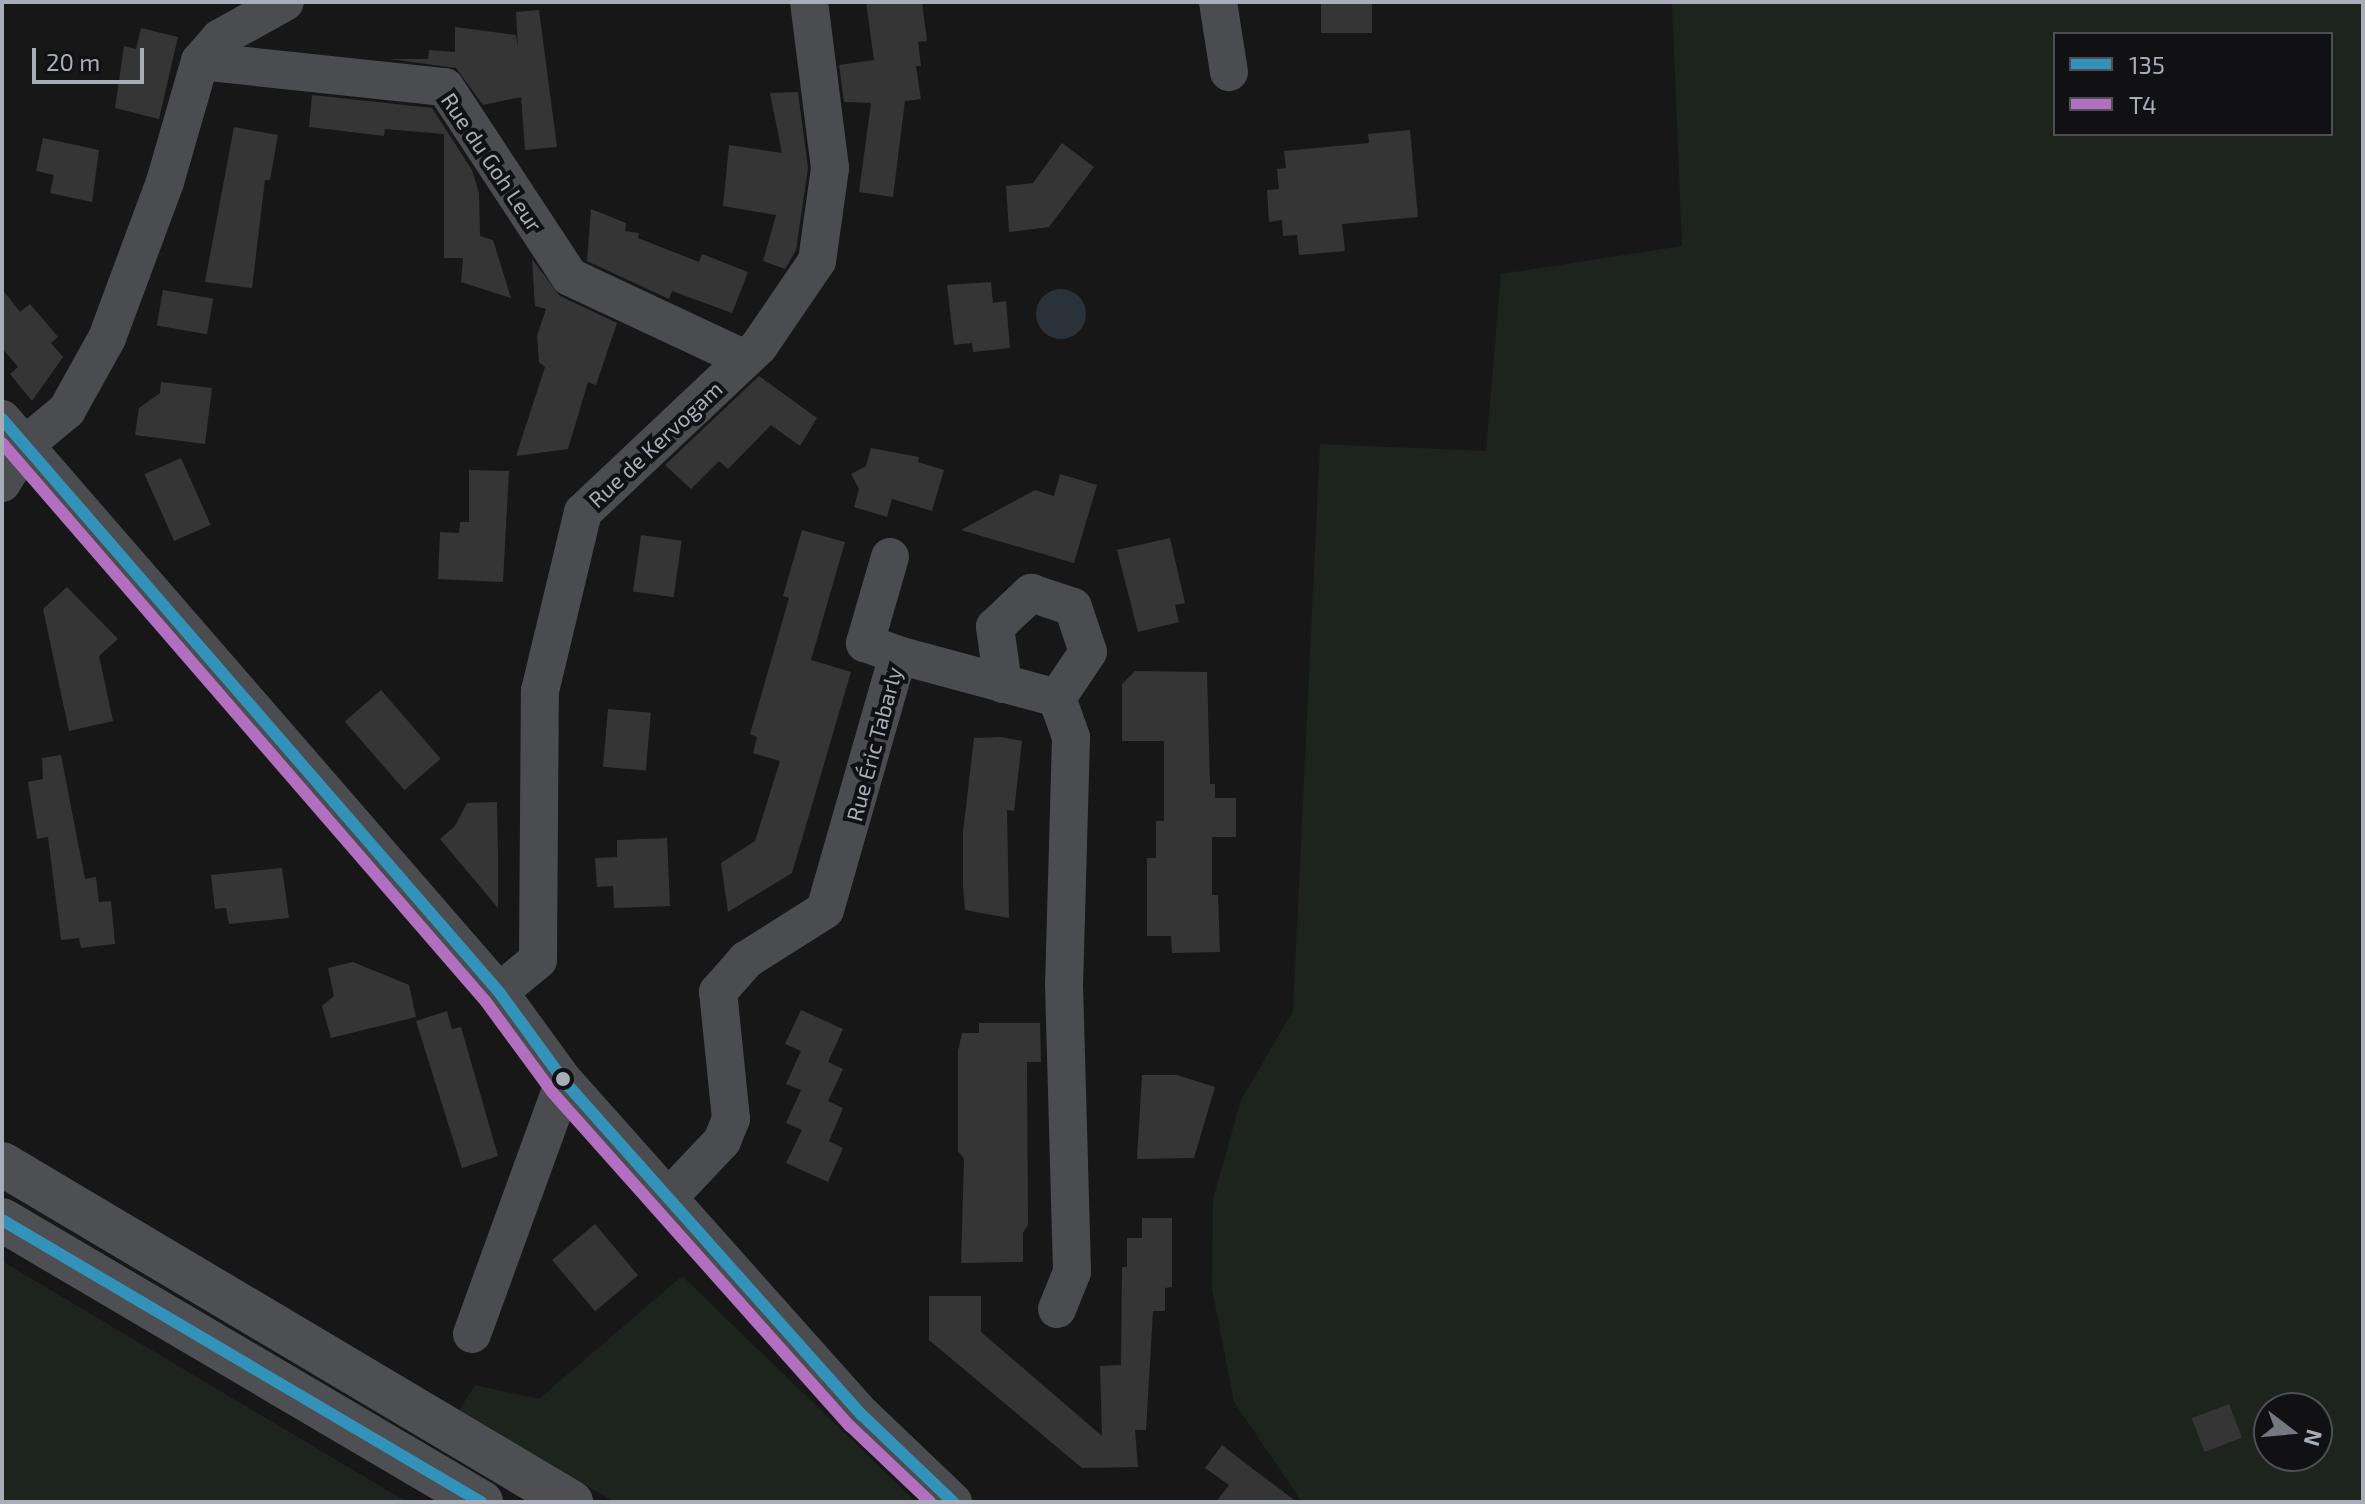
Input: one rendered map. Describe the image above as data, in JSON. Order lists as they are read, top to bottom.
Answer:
{
  "streets": {
    "street": ["Rue du Goh Leur", "Rue de Kervogam", "Rue Éric Tabarly"]
  },
  "crossings": [
    ["Rue du Goh Leur", "Rue de Kervogam"]
  ],
  "lines": ["transit line 135", "transit line T4"],
  "legend": ["135", "T4"],
  "scale_bar": "20 m",
  "north": "right"
}
